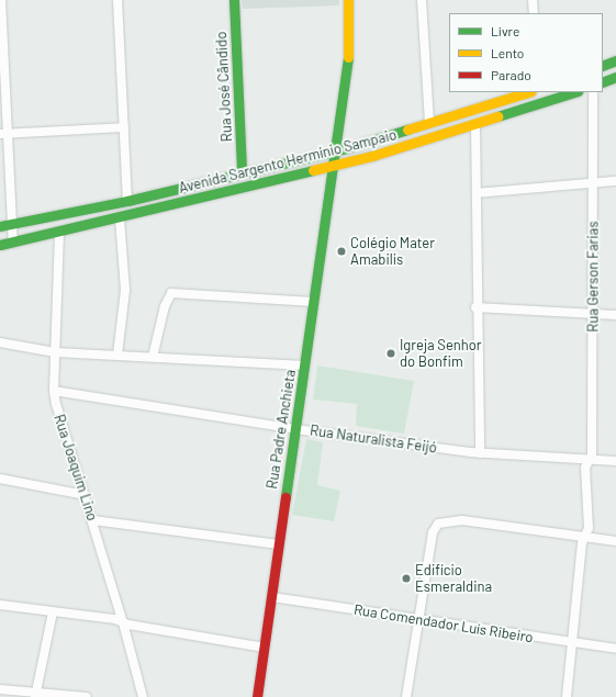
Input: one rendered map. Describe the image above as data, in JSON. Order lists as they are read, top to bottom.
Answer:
{
  "streets": {
    "main road": ["Rua José Cândido", "Avenida Sargento Hermínio Sampaio", "Rua Padre Anchieta"],
    "street": [
      "Rua Gerson Farias",
      "Rua Naturalista Feijó",
      "Rua Joaquim Lino",
      "Rua Comendador Luís Ribeiro"
    ]
  },
  "crossings": [
    ["Rua José Cândido", "Avenida Sargento Hermínio Sampaio"],
    ["Avenida Sargento Hermínio Sampaio", "Rua Padre Anchieta"],
    ["Avenida Sargento Hermínio Sampaio", "Rua Joaquim Lino"],
    ["Rua Gerson Farias", "Rua Naturalista Feijó"],
    ["Rua Gerson Farias", "Rua Comendador Luís Ribeiro"],
    ["Rua Padre Anchieta", "Rua Naturalista Feijó"],
    ["Rua Padre Anchieta", "Rua Comendador Luís Ribeiro"],
    ["Rua Naturalista Feijó", "Rua Joaquim Lino"]
  ],
  "places": ["Colégio Mater Amabilis", "Igreja Senhor do Bonfim", "Edifício Esmeraldina"],
  "legend": ["Livre", "Lento", "Parado"]
}
